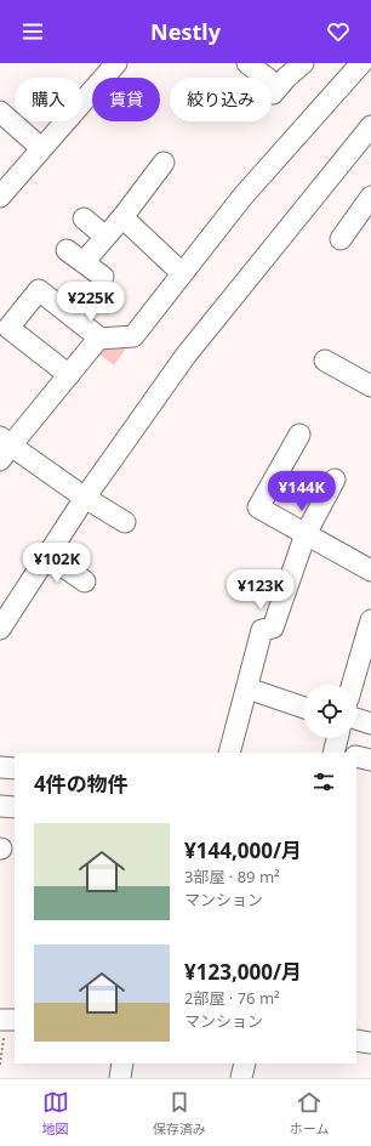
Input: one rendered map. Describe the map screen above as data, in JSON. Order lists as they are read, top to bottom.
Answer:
{
  "page": {
    "header": "Nestly",
    "chip": ["購入", "賃貸", "絞り込み"],
    "price": [
      "¥225K",
      "¥144K",
      "¥102K",
      "¥123K"
    ],
    "heading": "4件の物件",
    "list": [
      {
        "name": "¥144,000/月",
        "note": "3部屋 · 89 m² · マンション"
      },
      {
        "name": "¥123,000/月",
        "note": "2部屋 · 76 m² · マンション"
      }
    ],
    "tabs": ["地図", "保存済み", "ホーム"]
  }
}
